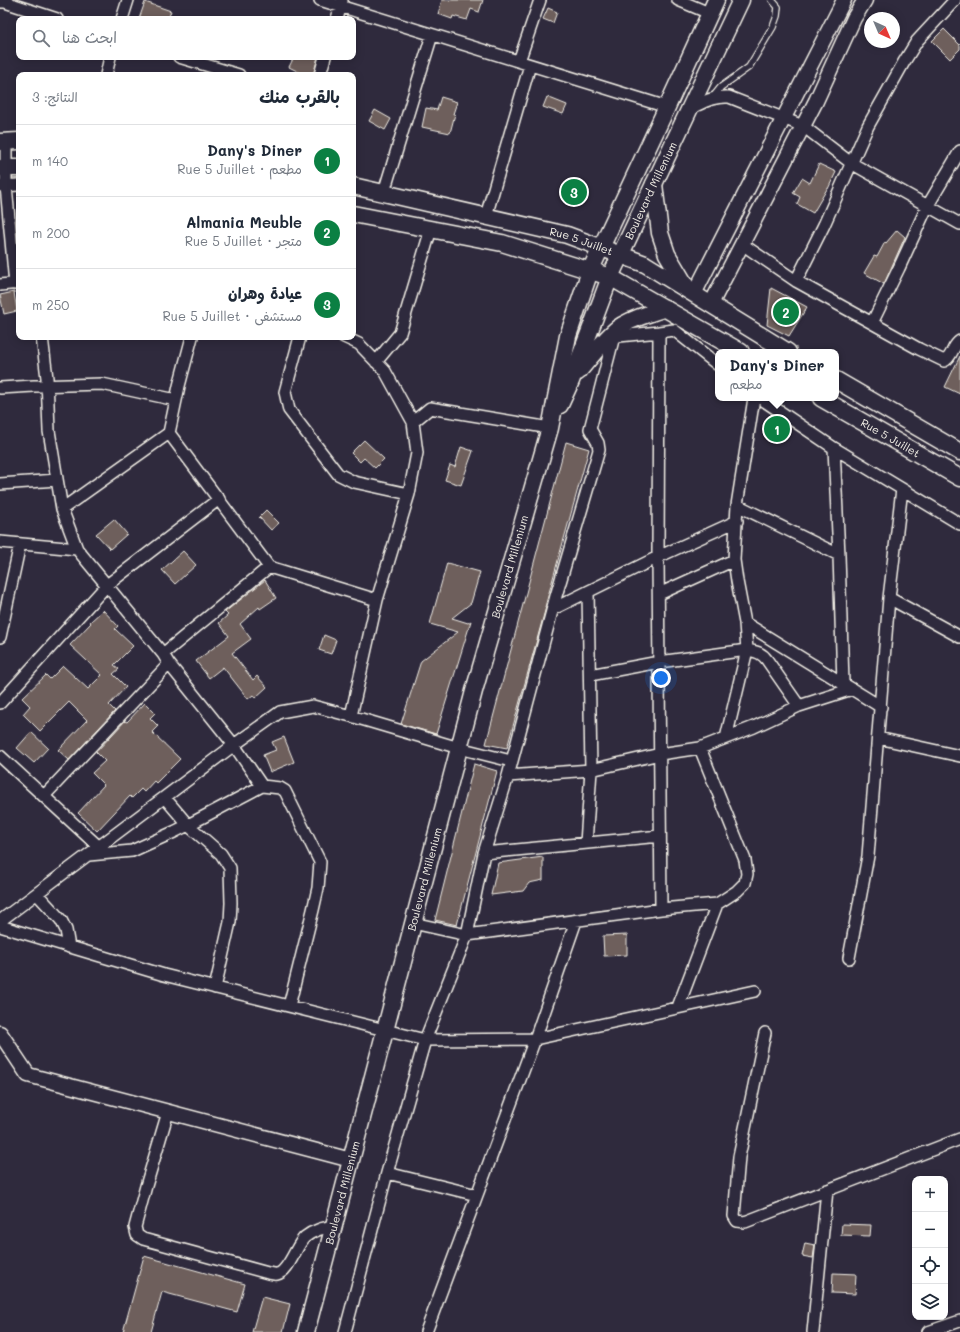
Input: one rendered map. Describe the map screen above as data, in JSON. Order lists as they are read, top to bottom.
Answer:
{
  "streets": {
    "main road": ["Boulevard Millenium", "Rue 5 Juillet"]
  },
  "crossings": [
    ["Boulevard Millenium", "Rue 5 Juillet"]
  ],
  "north": "bottom right",
  "page": {
    "search": "ابحث هنا",
    "heading": ["بالقرب منك", "النتائج: 3"],
    "list": [
      {
        "mark": "1",
        "name": "Dany's Diner",
        "note": "مطعم · Rue 5 Juillet",
        "value": "140 m"
      },
      {
        "mark": "2",
        "name": "Almania Meuble",
        "note": "متجر · Rue 5 Juillet",
        "value": "200 m"
      },
      {
        "mark": "3",
        "name": "عيادة وهران",
        "note": "مستشفى · Rue 5 Juillet",
        "value": "250 m"
      }
    ],
    "pins": ["3", "2", "1"],
    "popup": ["Dany's Diner", "مطعم"],
    "map_buttons": ["+", "−"]
  }
}
